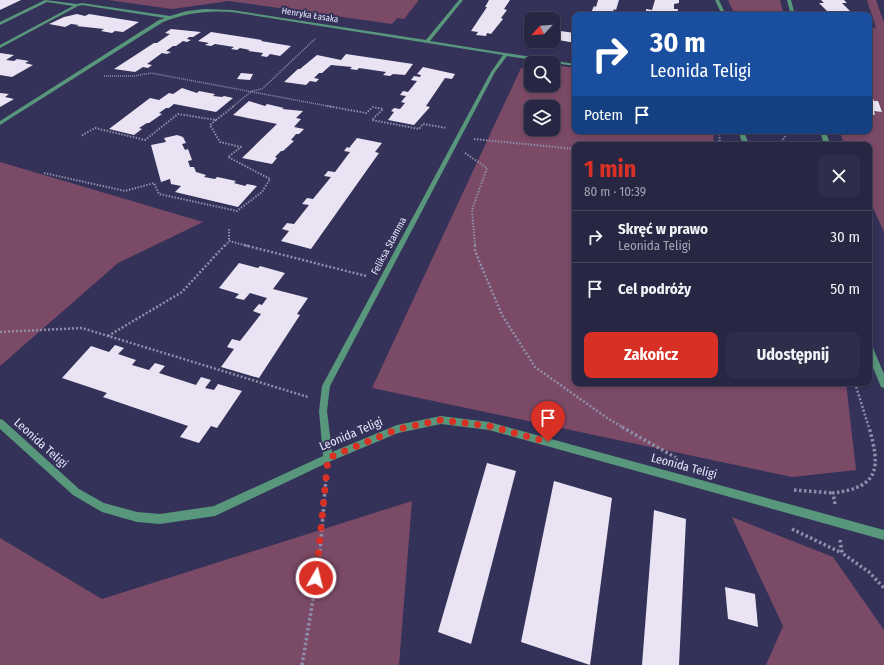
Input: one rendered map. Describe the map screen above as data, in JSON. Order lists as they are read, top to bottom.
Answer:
{
  "streets": {
    "street": ["Henryka Łasaka", "Feliksa Stamma", "Leonida Teligi"]
  },
  "crossings": [
    ["Henryka Łasaka", "Feliksa Stamma"],
    ["Feliksa Stamma", "Leonida Teligi"]
  ],
  "north": "bottom left",
  "page": {
    "turn": ["30 m", "Leonida Teligi"],
    "then": "Potem",
    "heading": ["1 min", "80 m · 10:39"],
    "list": [
      {
        "name": "Skręć w prawo",
        "note": "Leonida Teligi",
        "value": "30 m"
      },
      {
        "name": "Cel podróży",
        "value": "50 m"
      }
    ],
    "buttons": ["Zakończ", "Udostępnij"]
  }
}
